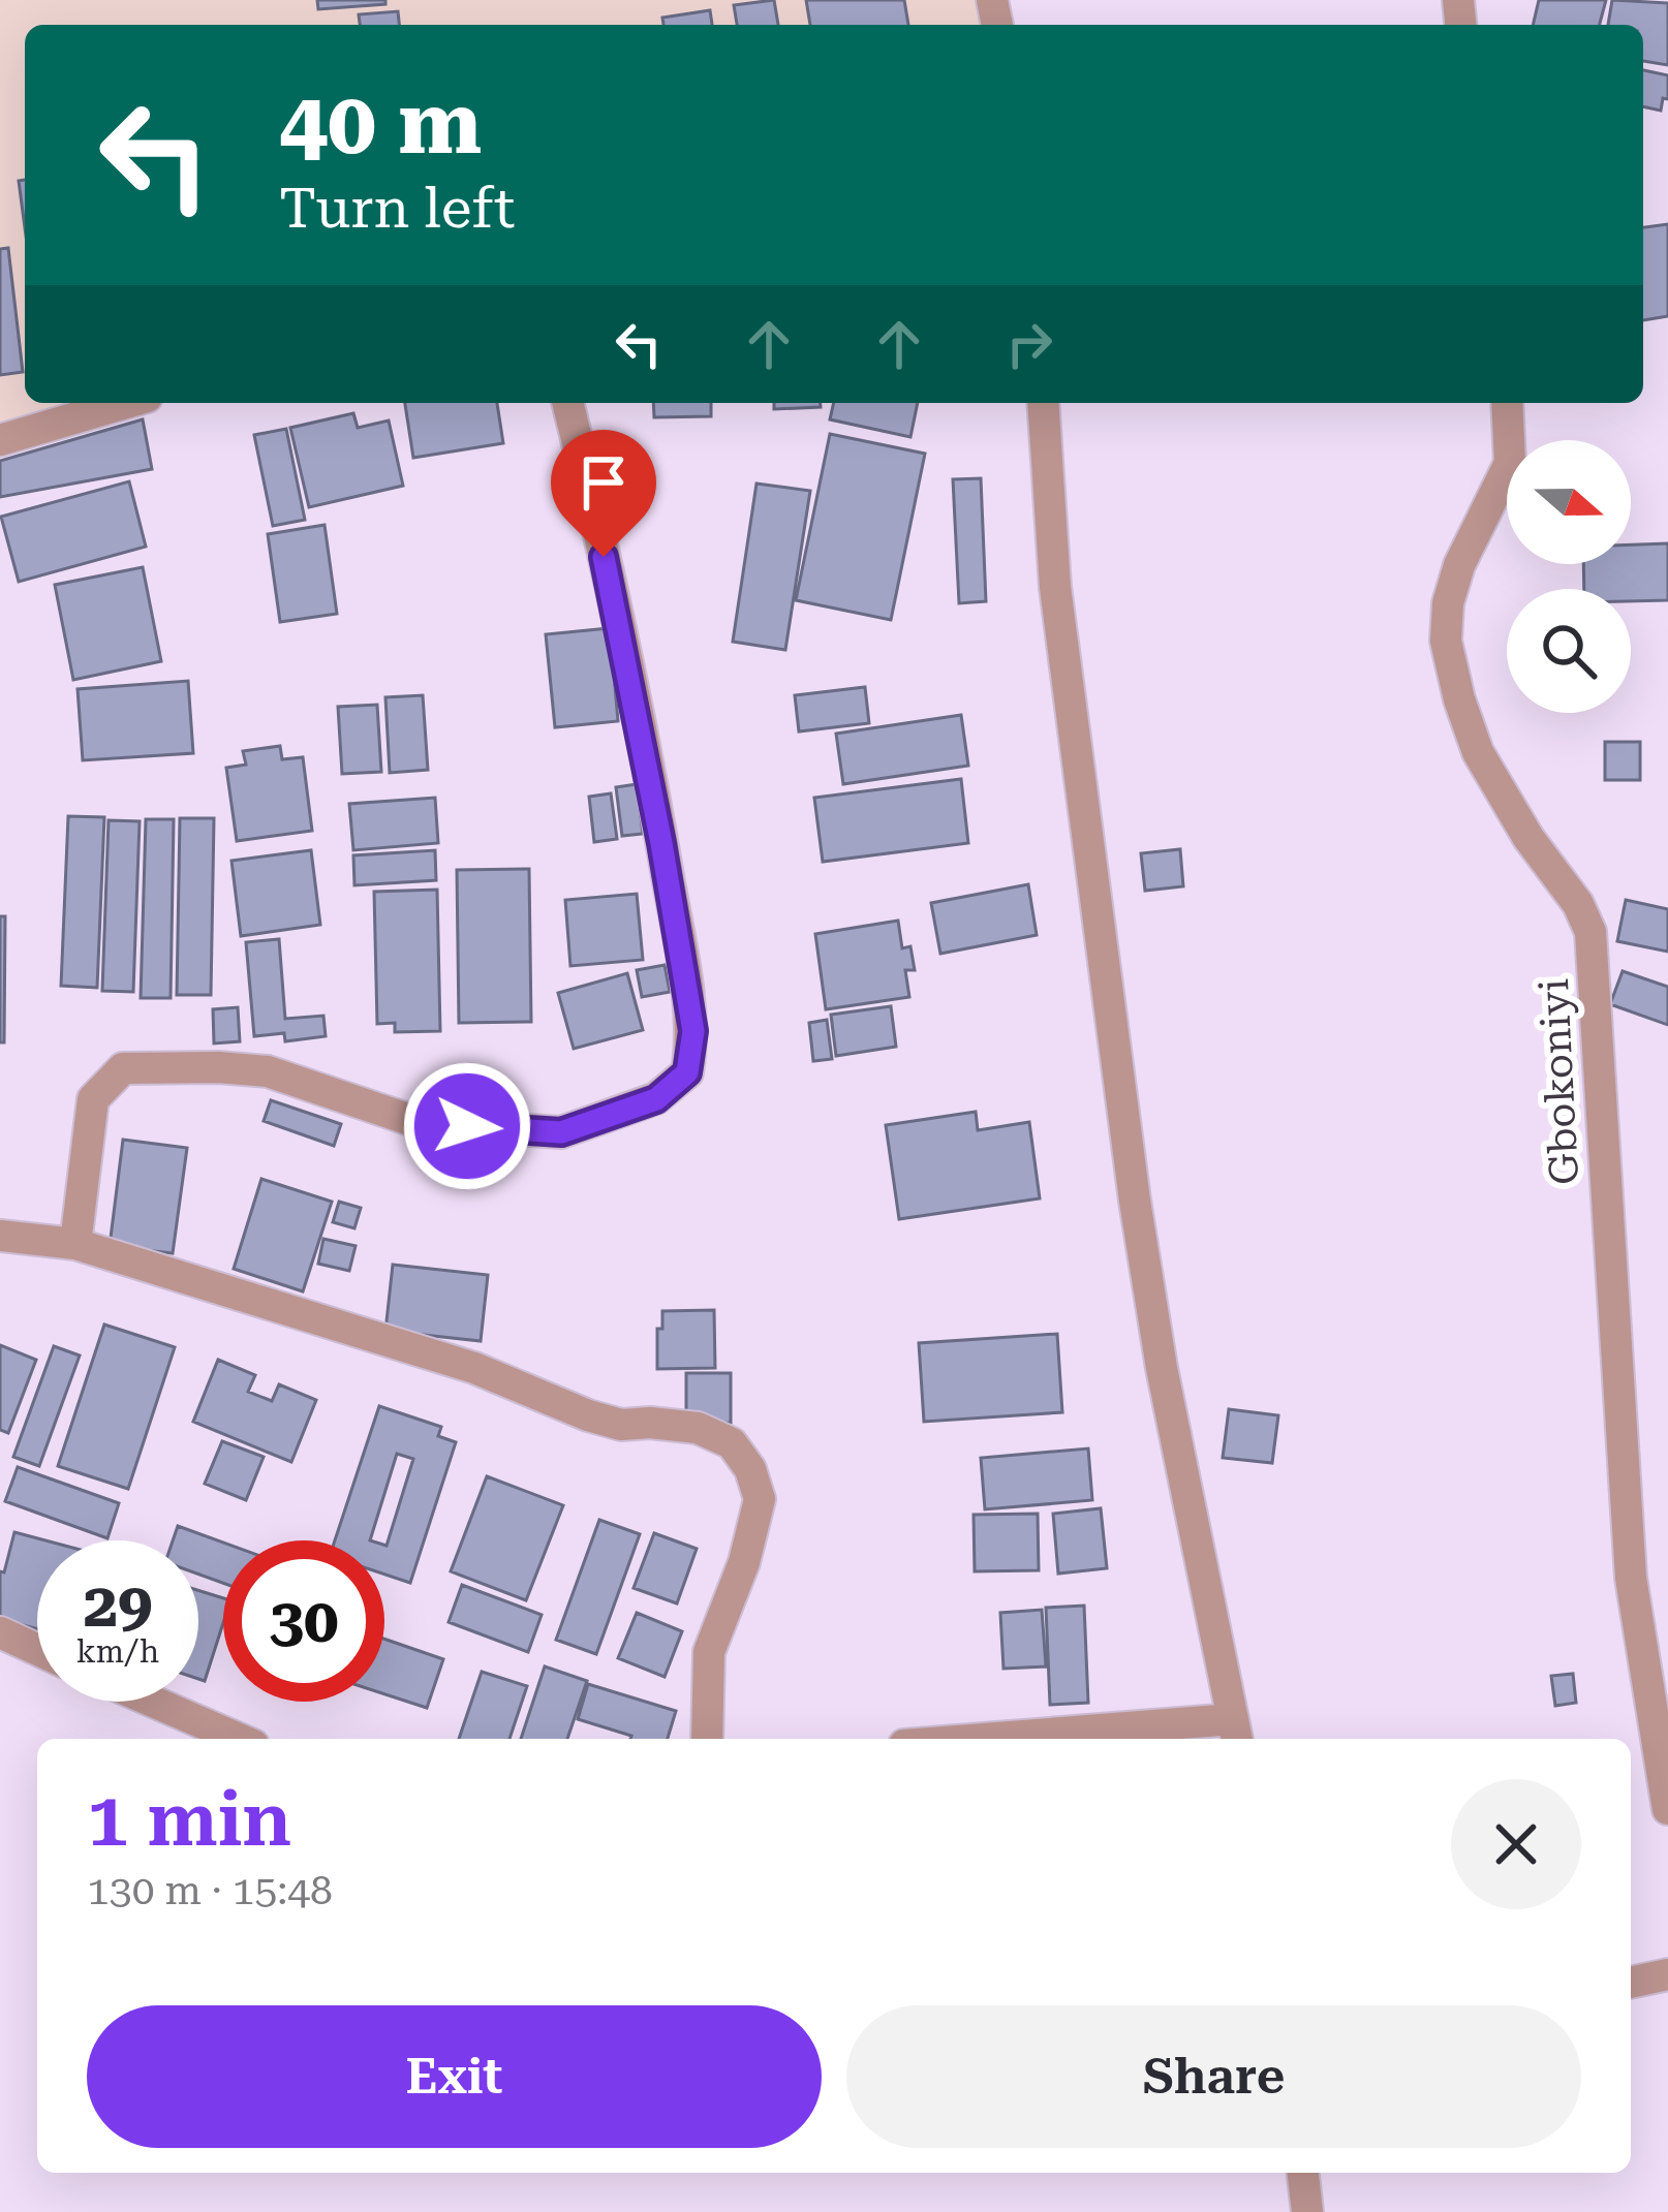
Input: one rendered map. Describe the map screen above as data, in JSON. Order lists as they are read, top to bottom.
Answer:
{
  "streets": {
    "street": ["Gbokoniyi"]
  },
  "north": "right",
  "page": {
    "turn": ["40 m", "Turn left"],
    "speed": "29 km/h",
    "limit": "30",
    "heading": ["1 min", "130 m · 15:48"],
    "buttons": ["Exit", "Share"]
  }
}
